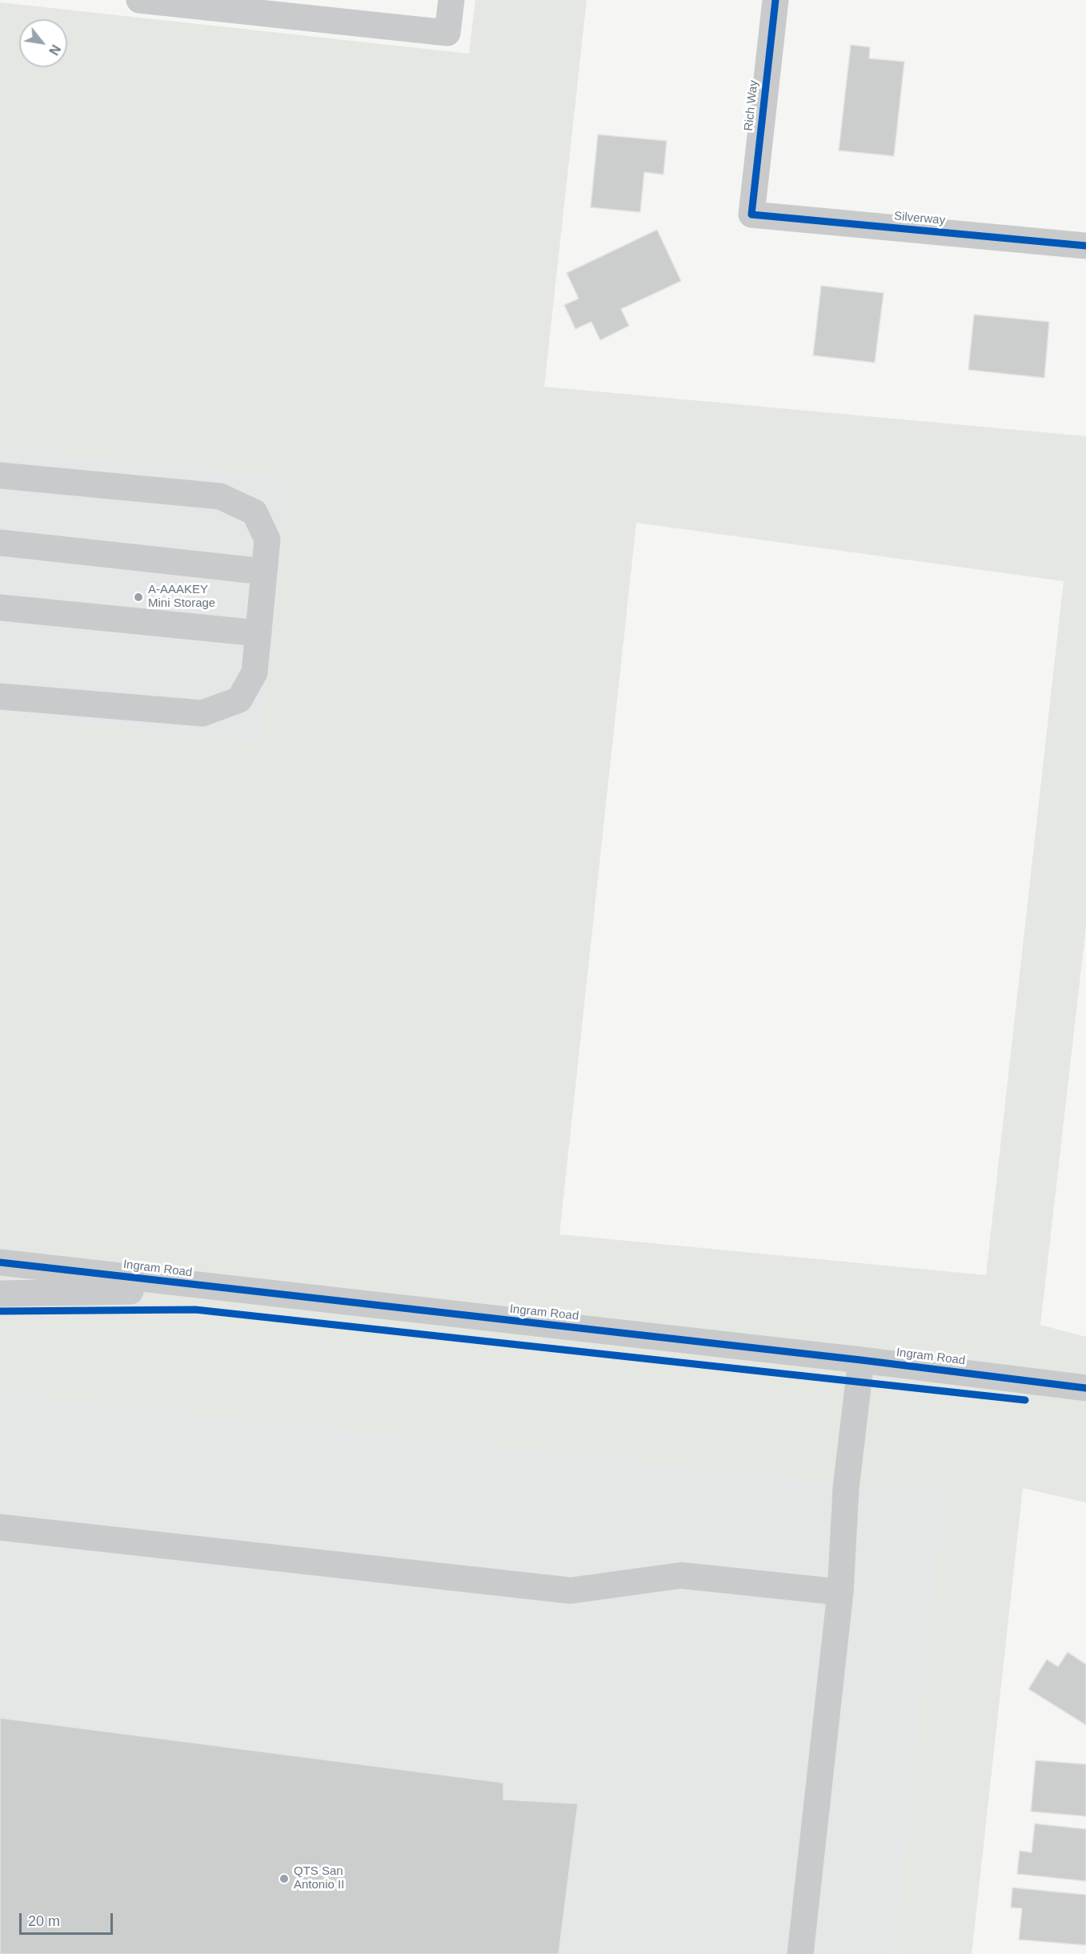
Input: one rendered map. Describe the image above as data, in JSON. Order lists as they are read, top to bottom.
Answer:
{
  "streets": {
    "street": ["Rich Way", "Silverway", "Ingram Road"]
  },
  "crossings": [
    ["Rich Way", "Silverway"]
  ],
  "places": ["A-AAAKEY Mini Storage", "QTS San Antonio II"],
  "scale_bar": "20 m",
  "north": "bottom right"
}
